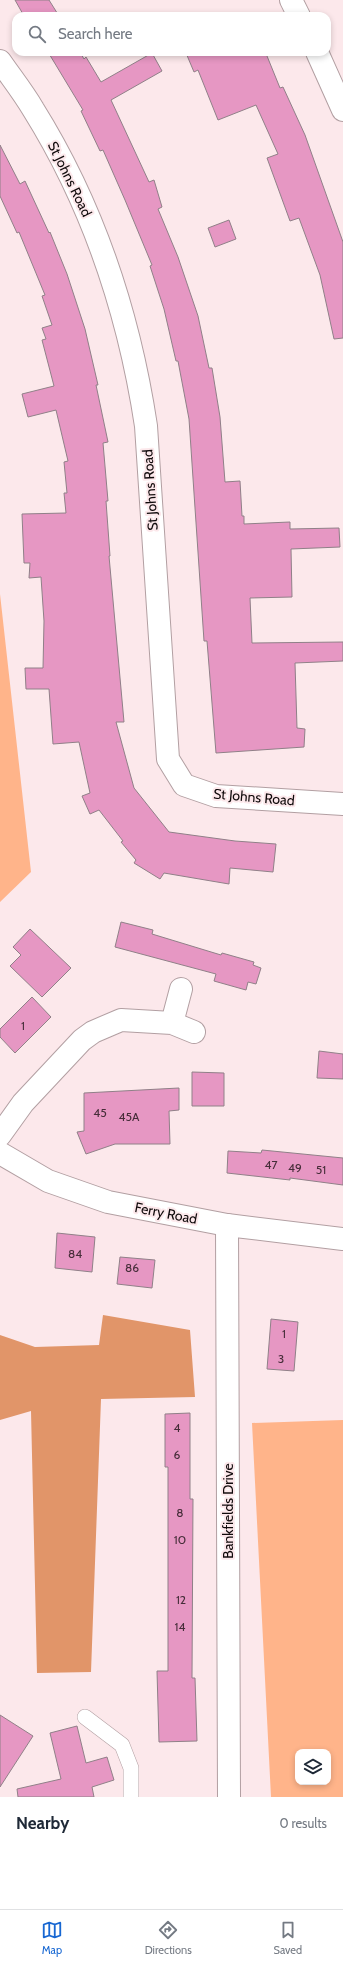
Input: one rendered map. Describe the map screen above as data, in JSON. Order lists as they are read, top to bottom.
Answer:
{
  "streets": {
    "street": ["St Johns Road", "Ferry Road", "Bankfields Drive"]
  },
  "crossings": [
    ["Ferry Road", "Bankfields Drive"]
  ],
  "house_numbers": [
    "1",
    "45",
    "45A",
    "47",
    "49",
    "51",
    "84",
    "86",
    "1",
    "3",
    "4",
    "6",
    "8",
    "10",
    "12",
    "14"
  ],
  "page": {
    "search": "Search here",
    "heading": ["Nearby", "0 results"],
    "nav": ["Map", "Directions", "Saved"]
  }
}
